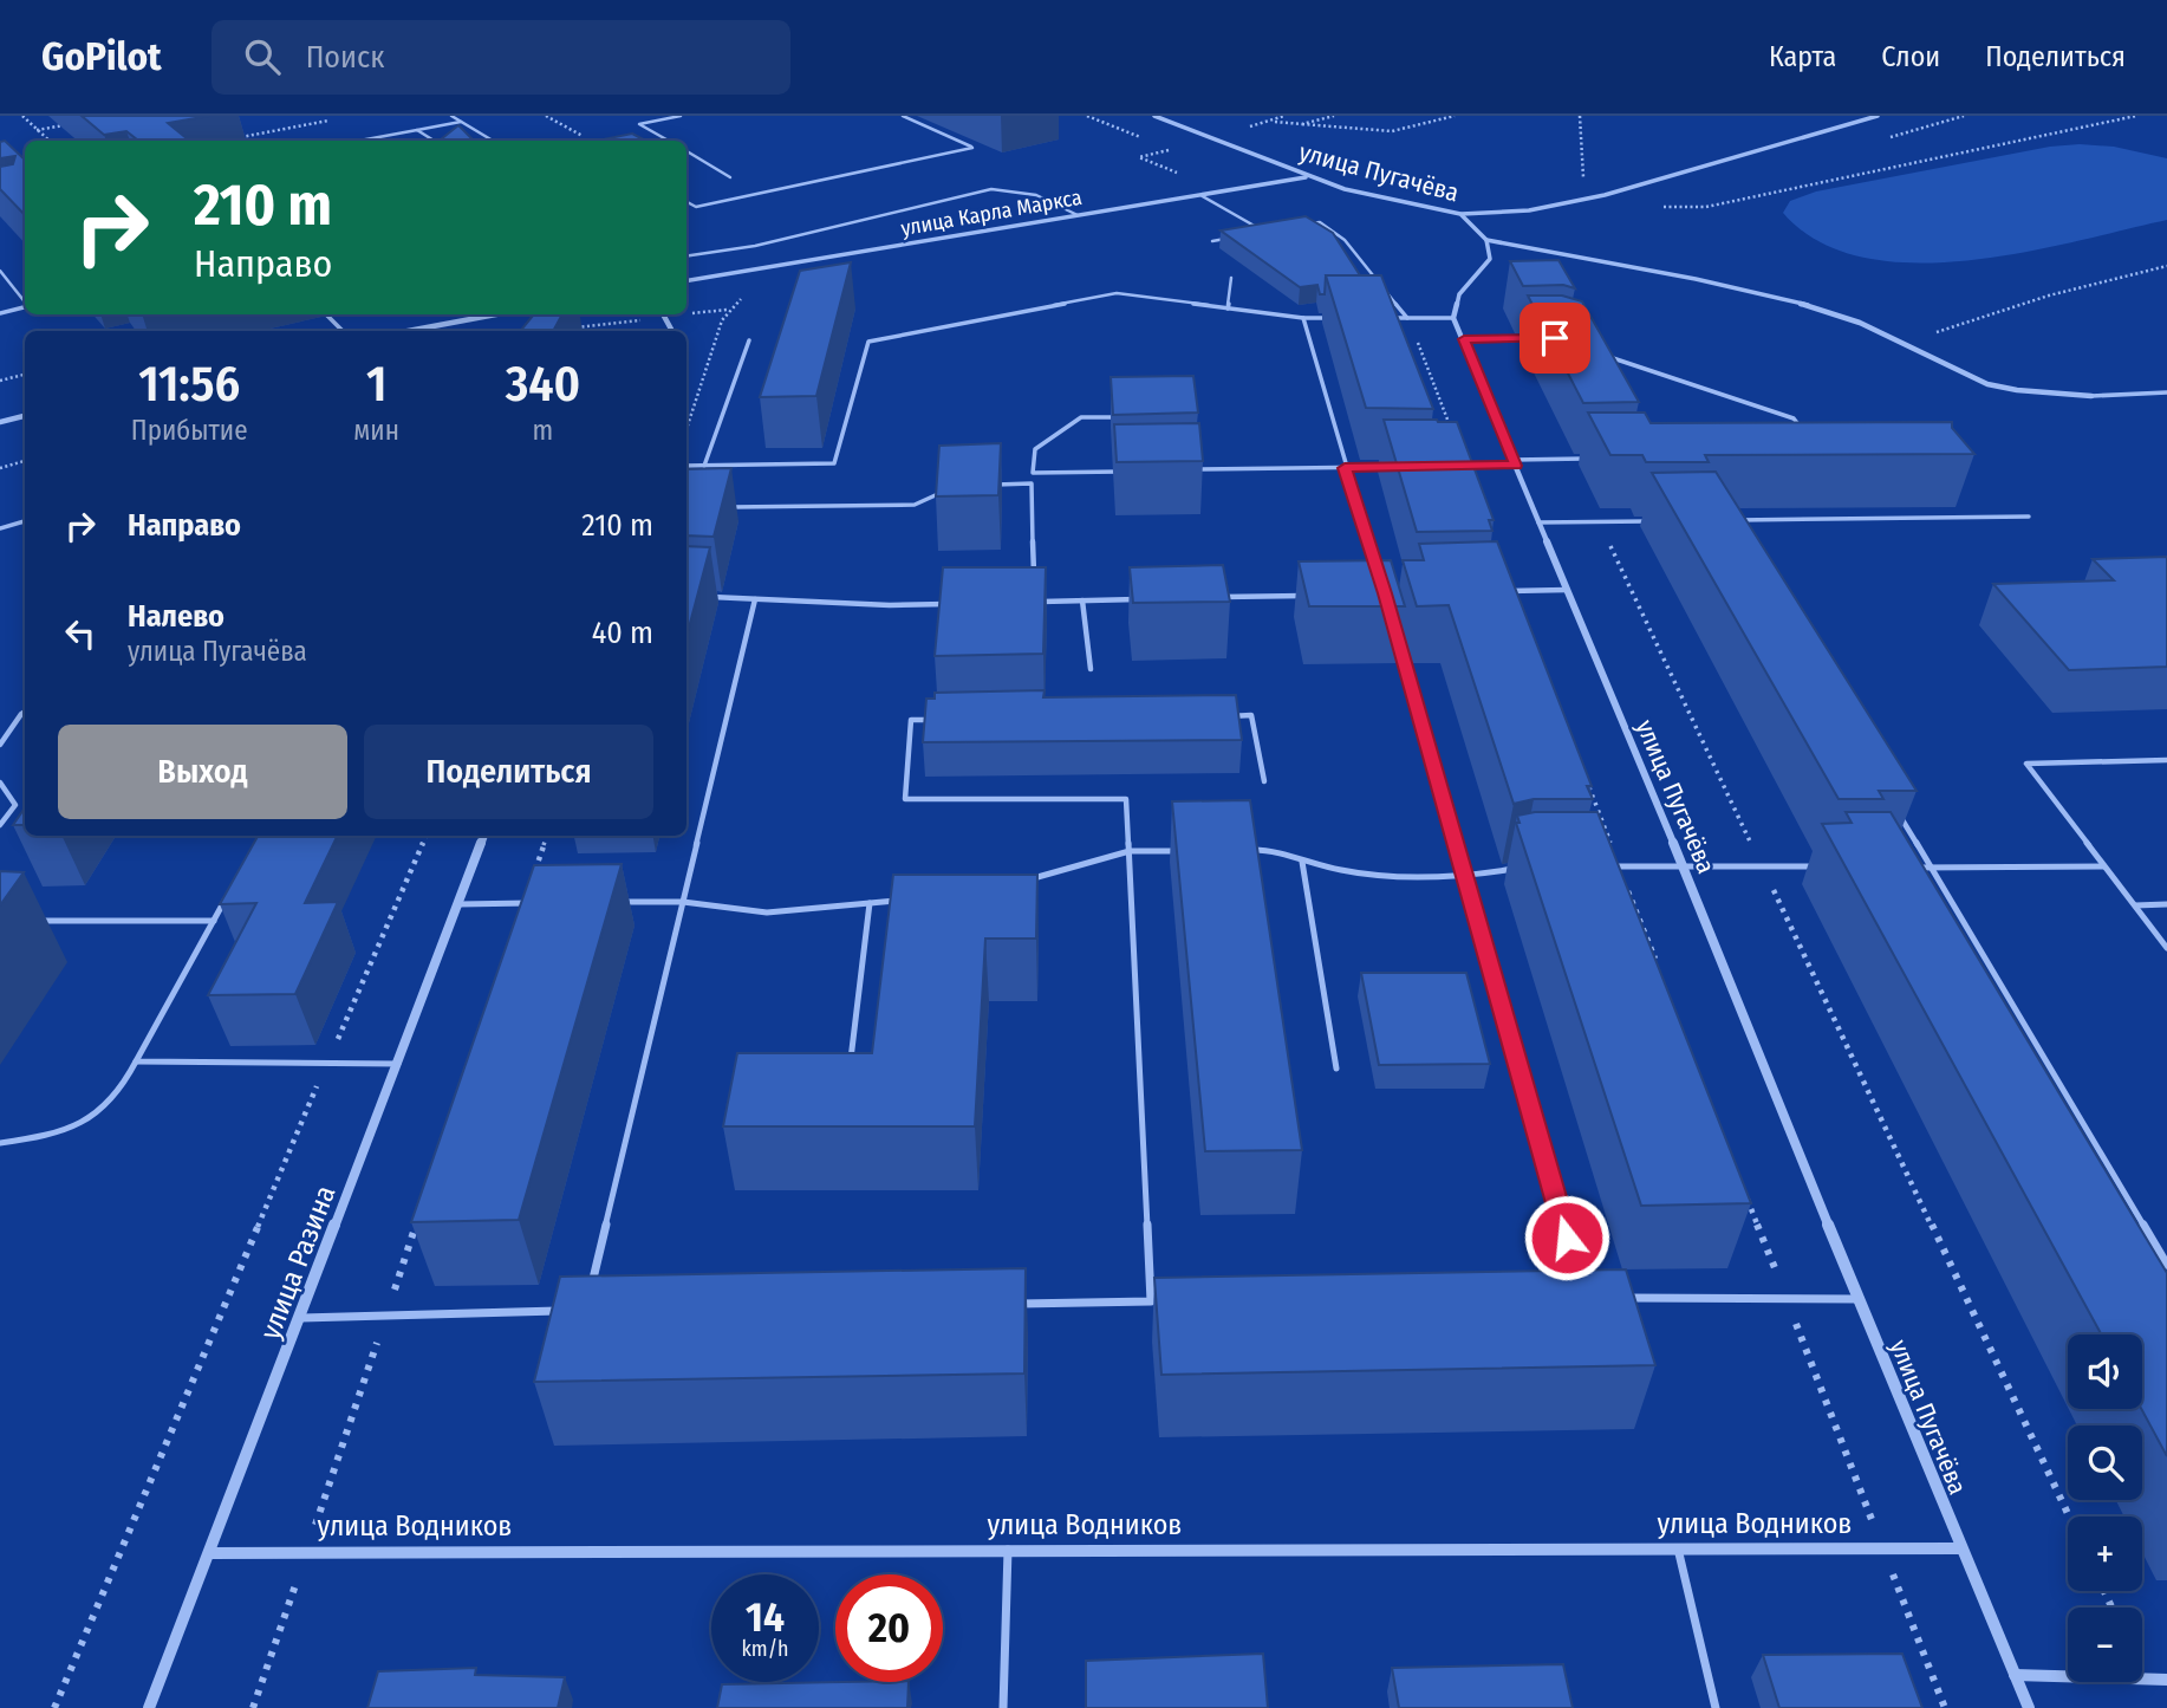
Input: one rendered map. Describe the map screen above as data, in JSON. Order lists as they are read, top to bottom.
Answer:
{
  "streets": {
    "street": [
      "улица Пугачёва",
      "улица Карла Маркса",
      "улица Разина",
      "улица Водников"
    ]
  },
  "crossings": [
    ["улица Пугачёва", "улица Карла Маркса"],
    ["улица Пугачёва", "улица Водников"],
    ["улица Разина", "улица Водников"]
  ],
  "page": {
    "header": "GoPilot",
    "search": "Поиск",
    "nav": ["Карта", "Слои", "Поделиться"],
    "turn": ["210 m", "Направо"],
    "eta": [
      "11:56",
      "Прибытие",
      "1",
      "мин",
      "340",
      "m"
    ],
    "list": [
      {
        "name": "Направо",
        "value": "210 m"
      },
      {
        "name": "Налево",
        "note": "улица Пугачёва",
        "value": "40 m"
      }
    ],
    "buttons": ["Выход", "Поделиться"],
    "map_buttons": ["+", "−"],
    "speed": "14 km/h",
    "limit": "20"
  }
}
